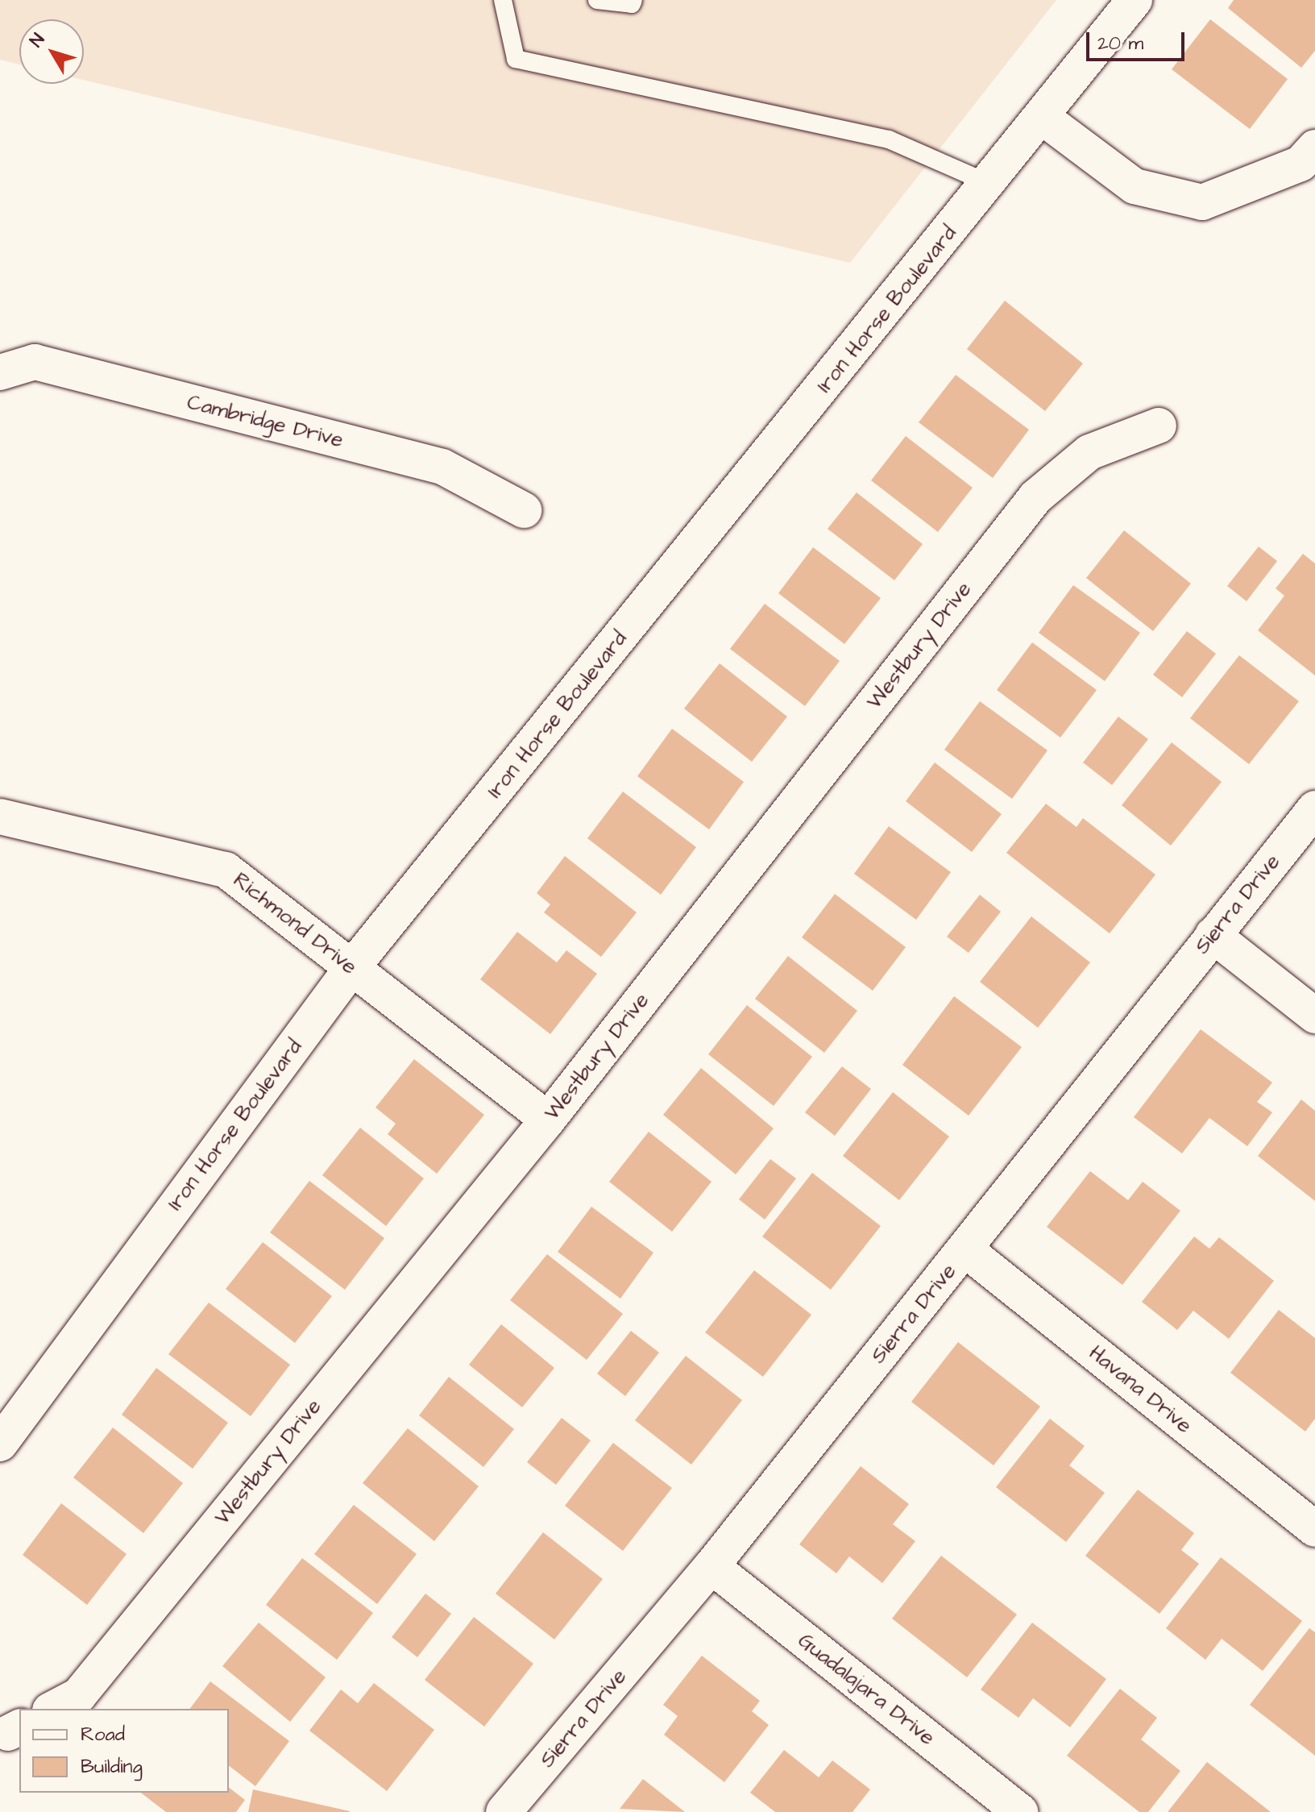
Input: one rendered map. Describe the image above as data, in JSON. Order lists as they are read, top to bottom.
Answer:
{
  "streets": {
    "street": [
      "Iron Horse Boulevard",
      "Cambridge Drive",
      "Westbury Drive",
      "Sierra Drive",
      "Richmond Drive",
      "Havana Drive",
      "Guadalajara Drive"
    ]
  },
  "crossings": [
    ["Iron Horse Boulevard", "Richmond Drive"],
    ["Westbury Drive", "Richmond Drive"],
    ["Sierra Drive", "Havana Drive"],
    ["Sierra Drive", "Guadalajara Drive"]
  ],
  "legend": ["Road", "Building"],
  "scale_bar": "20 m",
  "north": "top left"
}
